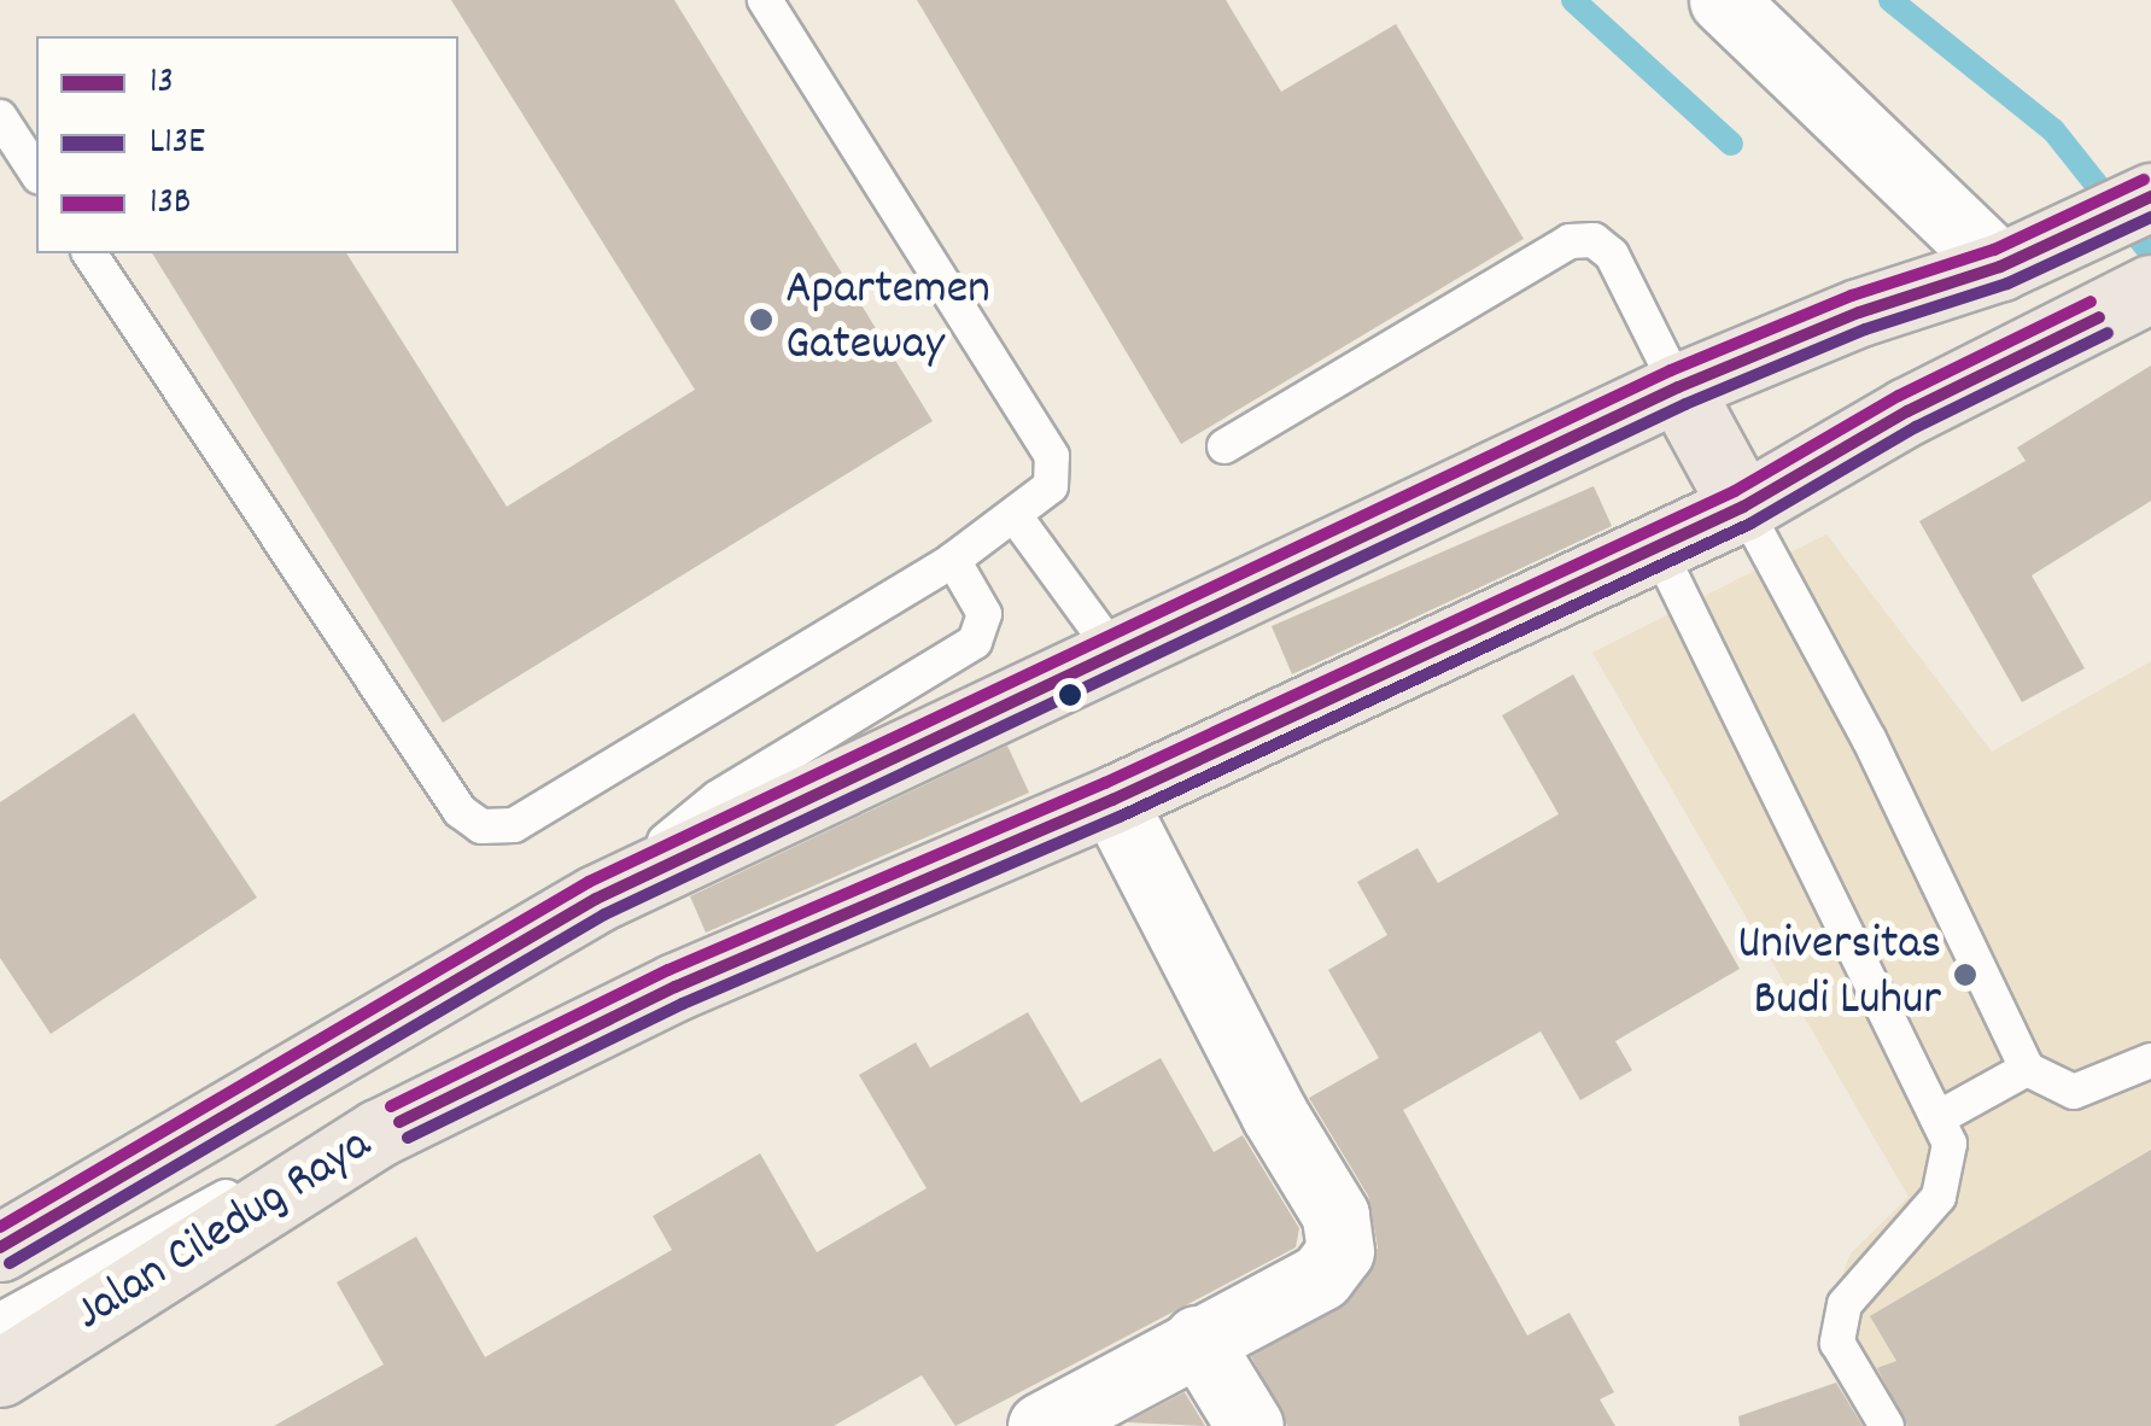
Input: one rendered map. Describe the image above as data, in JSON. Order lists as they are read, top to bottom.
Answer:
{
  "streets": {
    "main road": ["Jalan Ciledug Raya"]
  },
  "places": ["Apartemen Gateway", "Universitas Budi Luhur"],
  "lines": ["transit line 13B", "transit line 13", "transit line L13E"],
  "legend": ["13", "L13E", "13B"]
}
